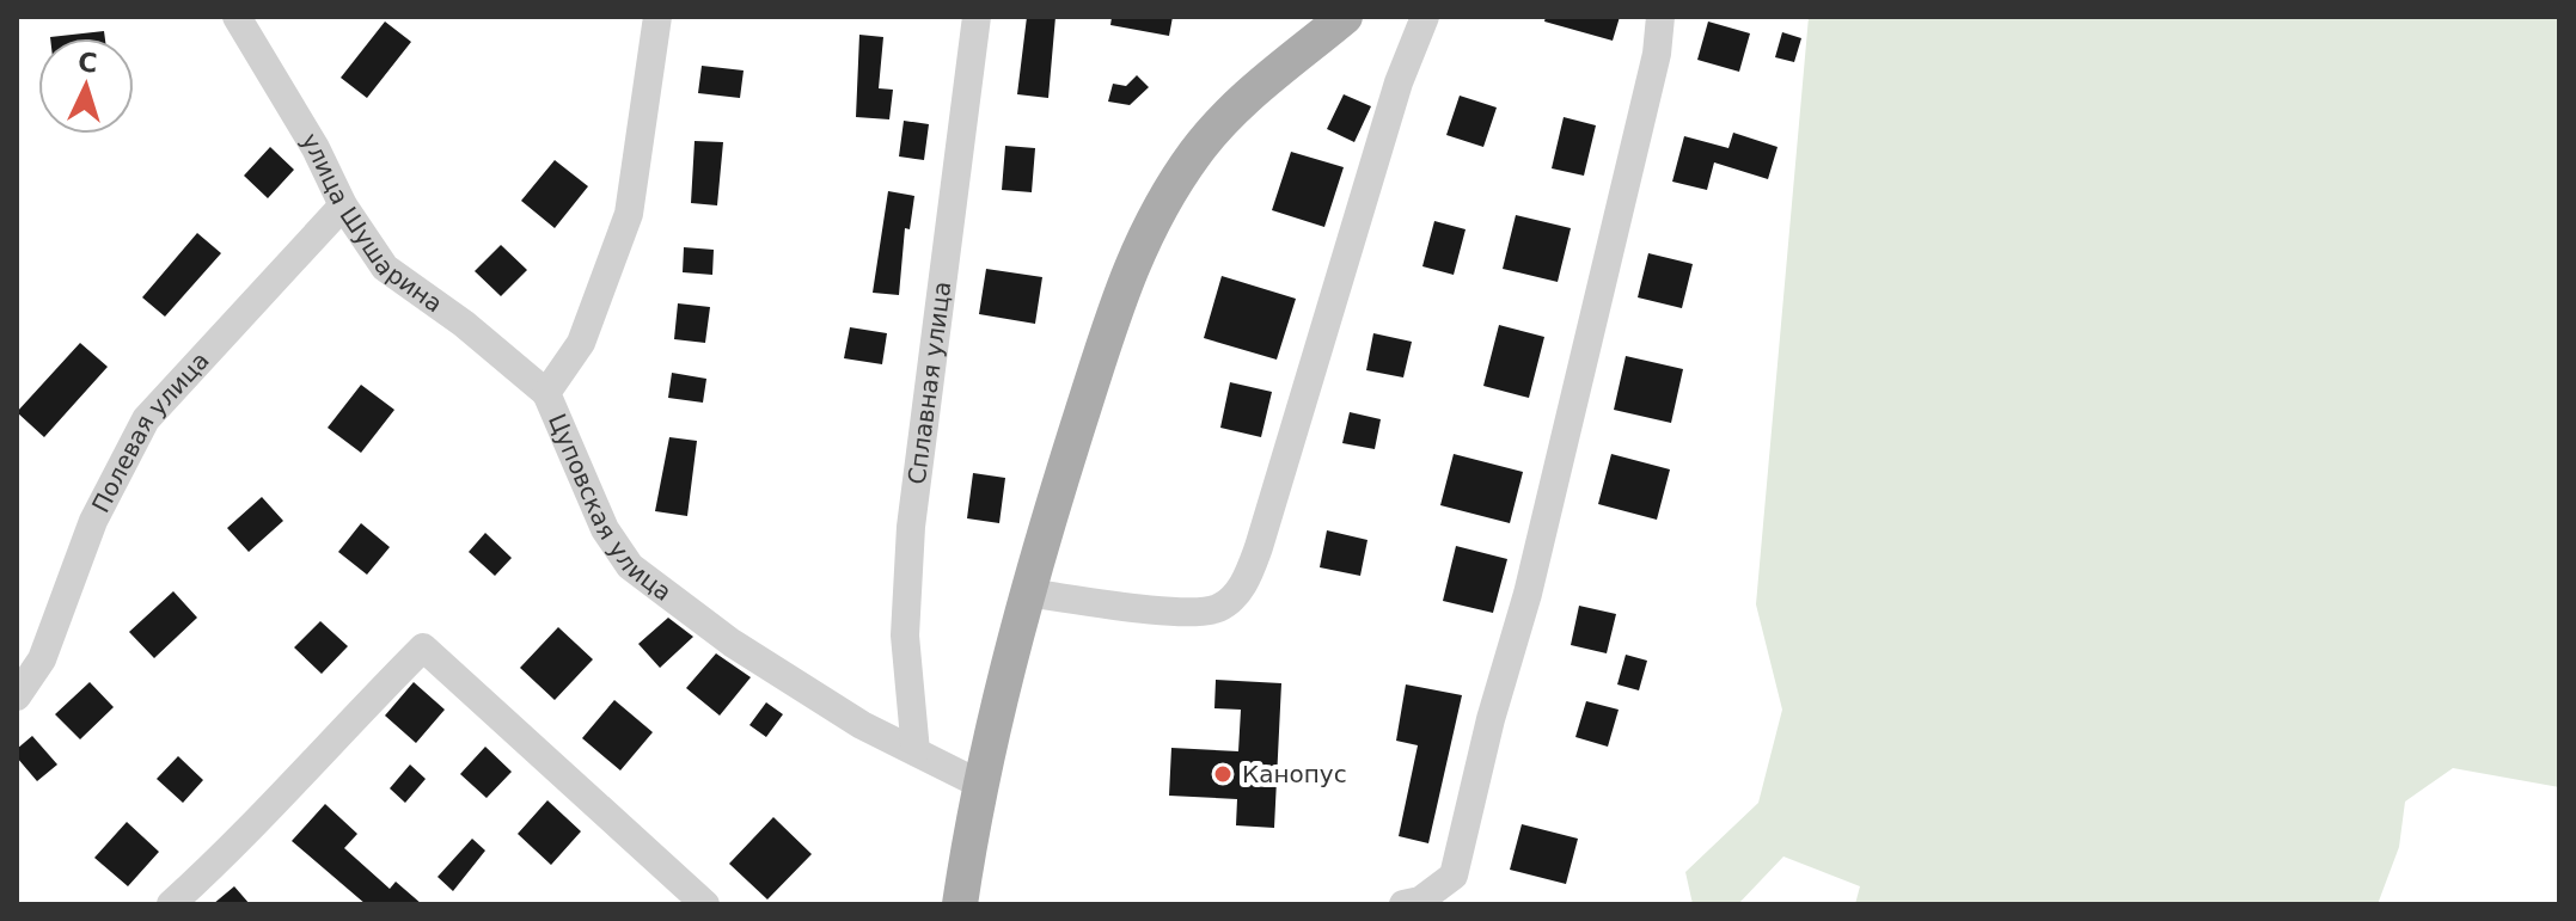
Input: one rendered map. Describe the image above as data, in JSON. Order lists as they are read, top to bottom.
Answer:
{
  "streets": {
    "street": [
      "улица Шушарина",
      "Сплавная улица",
      "Полевая улица",
      "Цуповская улица"
    ]
  },
  "crossings": [
    ["улица Шушарина", "Полевая улица"],
    ["улица Шушарина", "Цуповская улица"],
    ["Сплавная улица", "Цуповская улица"]
  ],
  "places": ["Канопус"],
  "north": "top"
}
